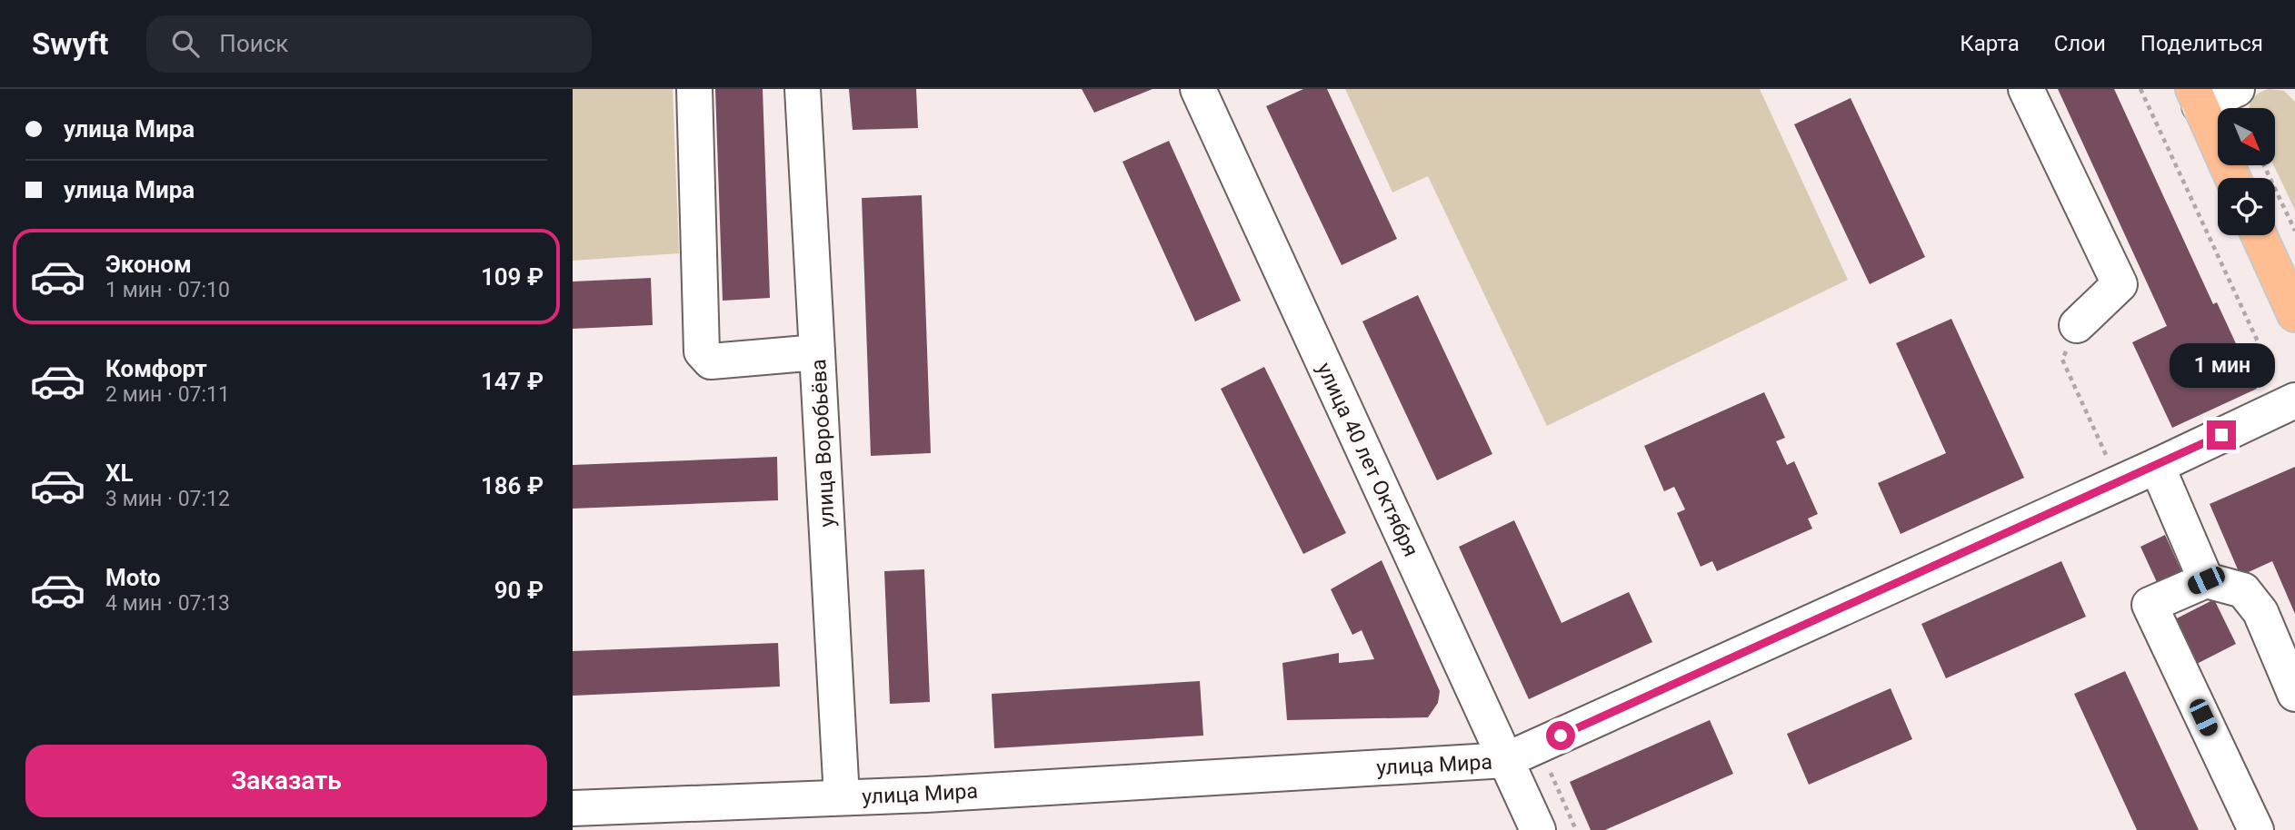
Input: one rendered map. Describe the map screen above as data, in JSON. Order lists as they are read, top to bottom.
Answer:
{
  "streets": {
    "street": ["улица Воробьёва", "улица 40 лет Октября", "улица Мира"]
  },
  "crossings": [
    ["улица Воробьёва", "улица Мира"],
    ["улица 40 лет Октября", "улица Мира"]
  ],
  "north": "bottom right",
  "page": {
    "header": "Swyft",
    "search": "Поиск",
    "nav": ["Карта", "Слои", "Поделиться"],
    "banner": ["улица Мира", "улица Мира"],
    "list": [
      {
        "name": "Эконом",
        "note": "1 мин · 07:10",
        "value": "109 ₽"
      },
      {
        "name": "Комфорт",
        "note": "2 мин · 07:11",
        "value": "147 ₽"
      },
      {
        "name": "XL",
        "note": "3 мин · 07:12",
        "value": "186 ₽"
      },
      {
        "name": "Moto",
        "note": "4 мин · 07:13",
        "value": "90 ₽"
      }
    ],
    "bubble": "1 мин",
    "buttons": "Заказать"
  }
}
